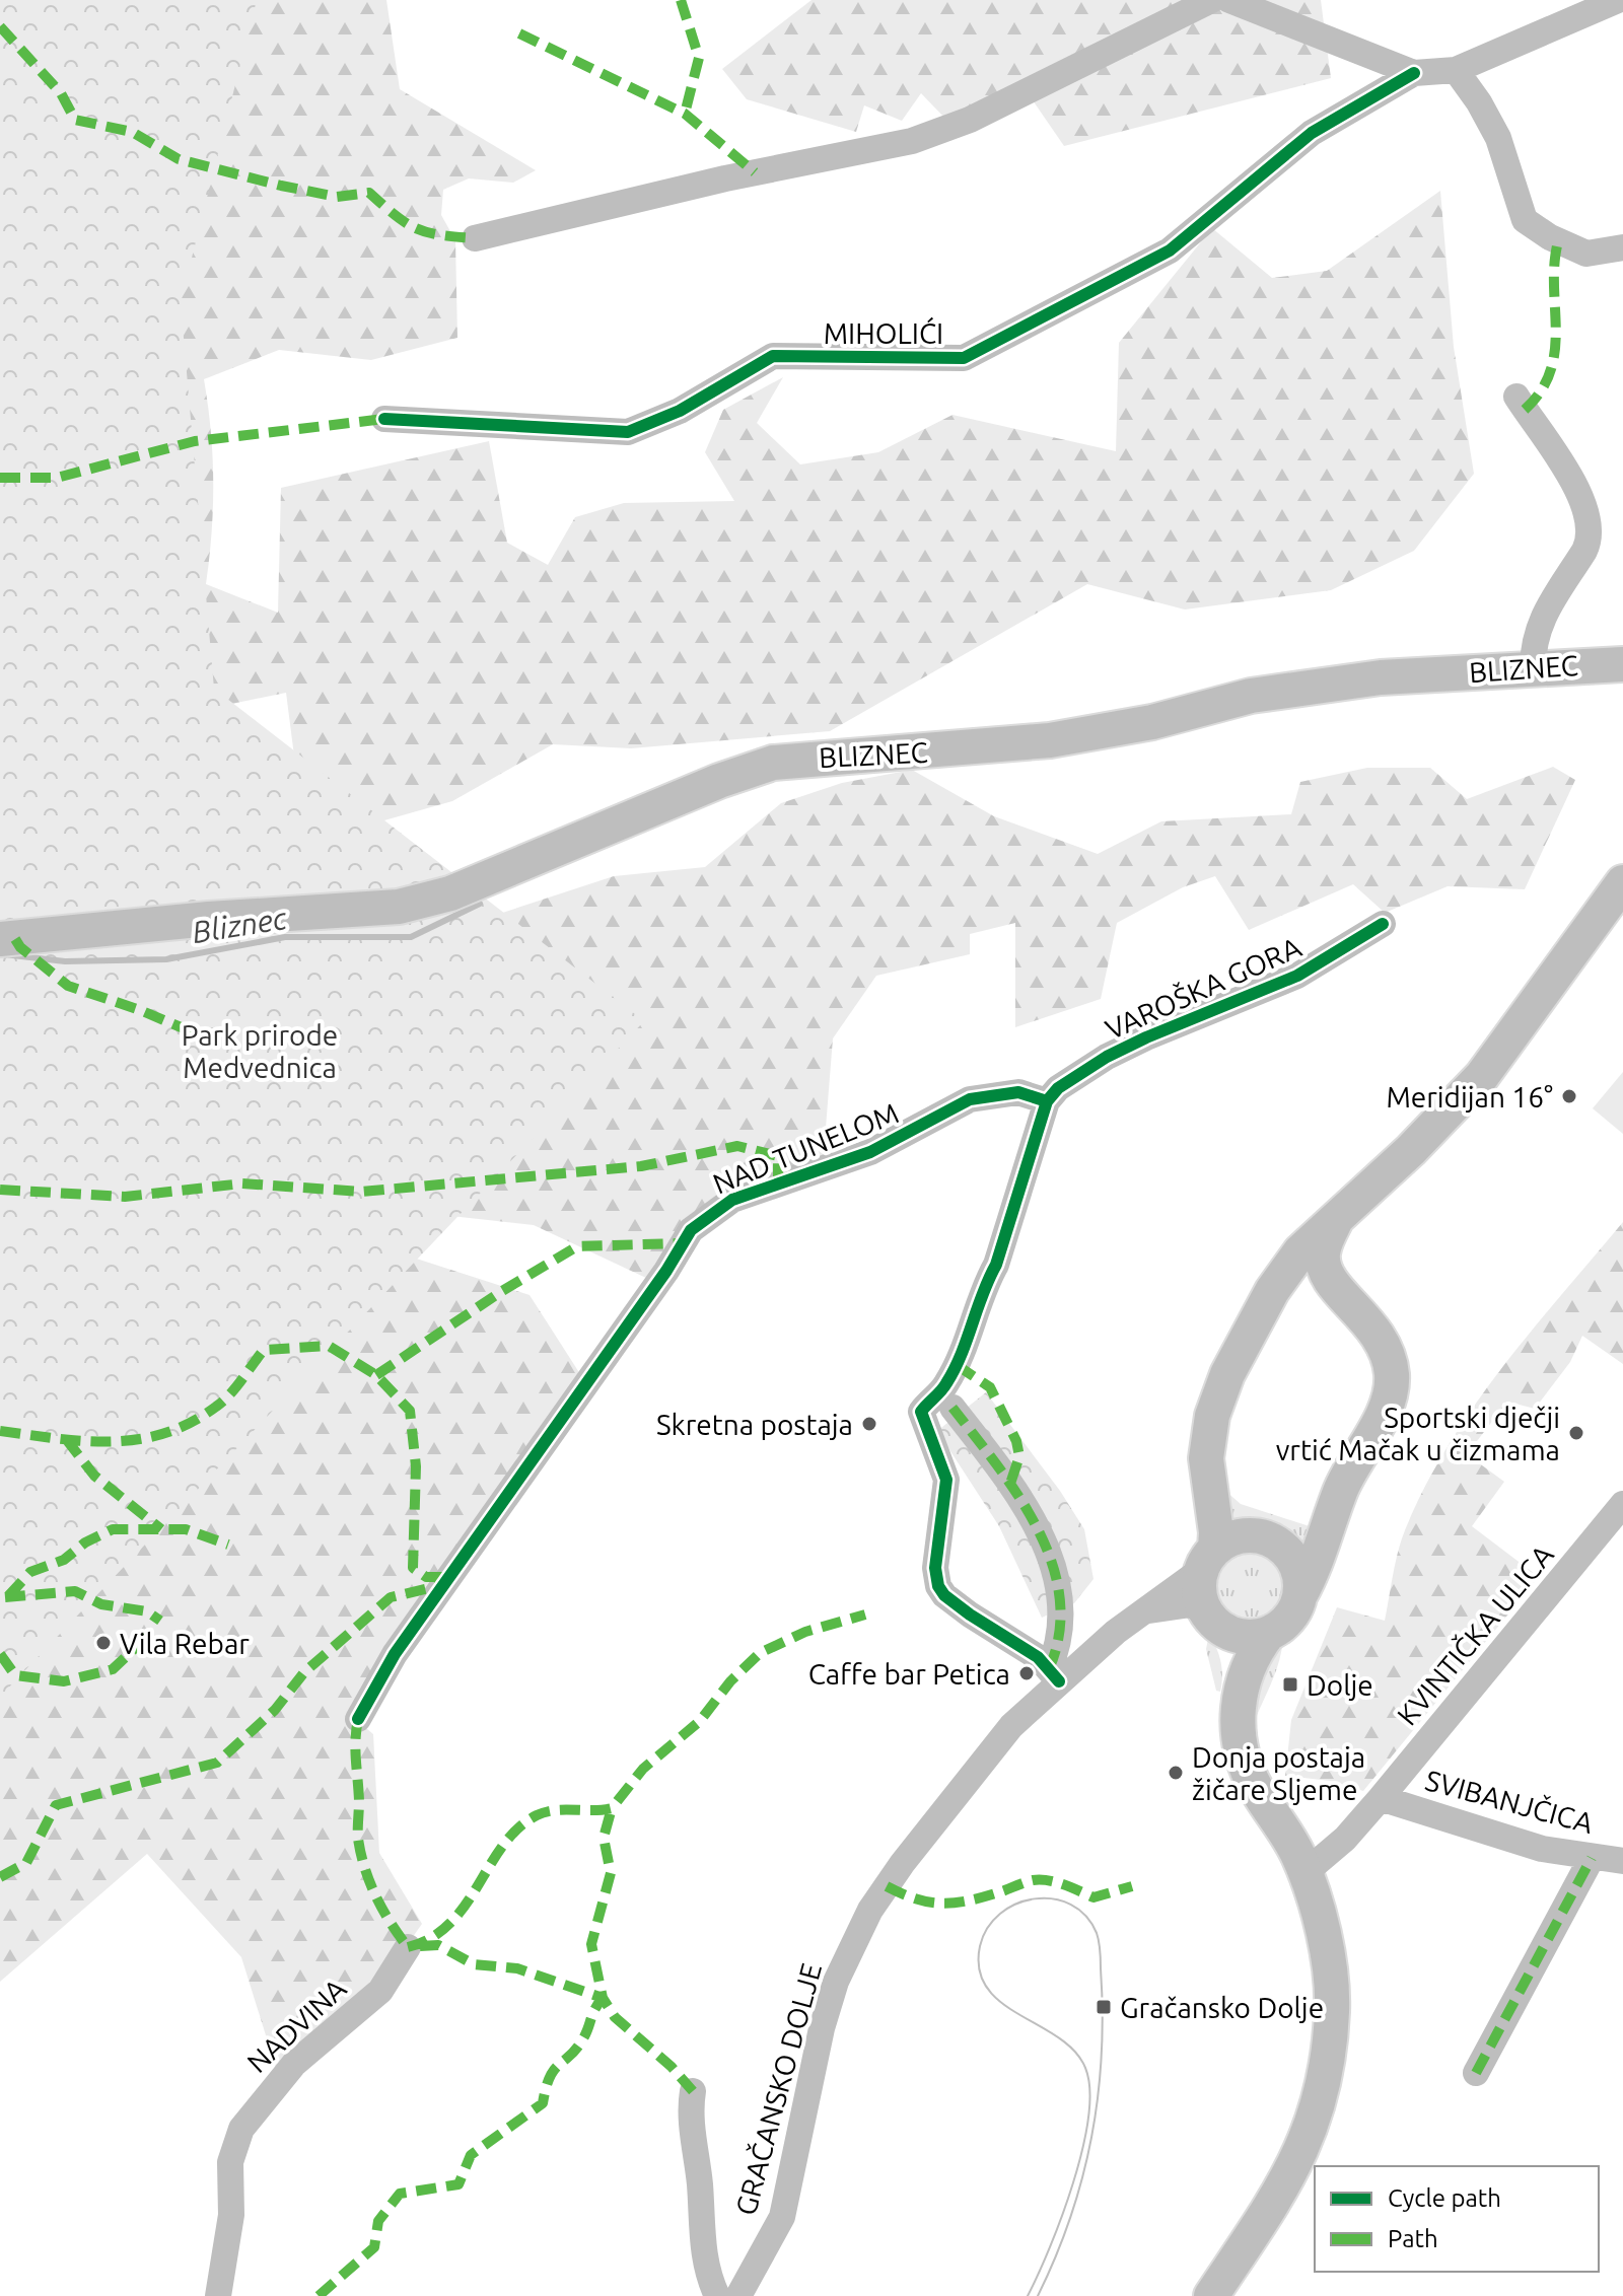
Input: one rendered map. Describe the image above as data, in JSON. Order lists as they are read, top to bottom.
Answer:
{
  "streets": {
    "main road": ["BLIZNEC"],
    "street": [
      "MIHOLIĆI",
      "VAROŠKA GORA",
      "NAD TUNELOM",
      "KVINTIČKA ULICA",
      "SVIBANJČICA",
      "NADVINA",
      "GRAČANSKO DOLJE"
    ]
  },
  "crossings": [
    ["VAROŠKA GORA", "NAD TUNELOM"],
    ["KVINTIČKA ULICA", "SVIBANJČICA"]
  ],
  "water": ["Bliznec"],
  "parks": ["Park prirode Medvednica"],
  "places": {
    "other": [
      "Meridijan 16°",
      "Skretna postaja",
      "Sportski dječji vrtić Mačak u čizmama",
      "Vila Rebar",
      "Caffe bar Petica",
      "Donja postaja žičare Sljeme"
    ],
    "transit": ["Dolje", "Gračansko Dolje"]
  },
  "legend": ["Cycle path", "Path"]
}
